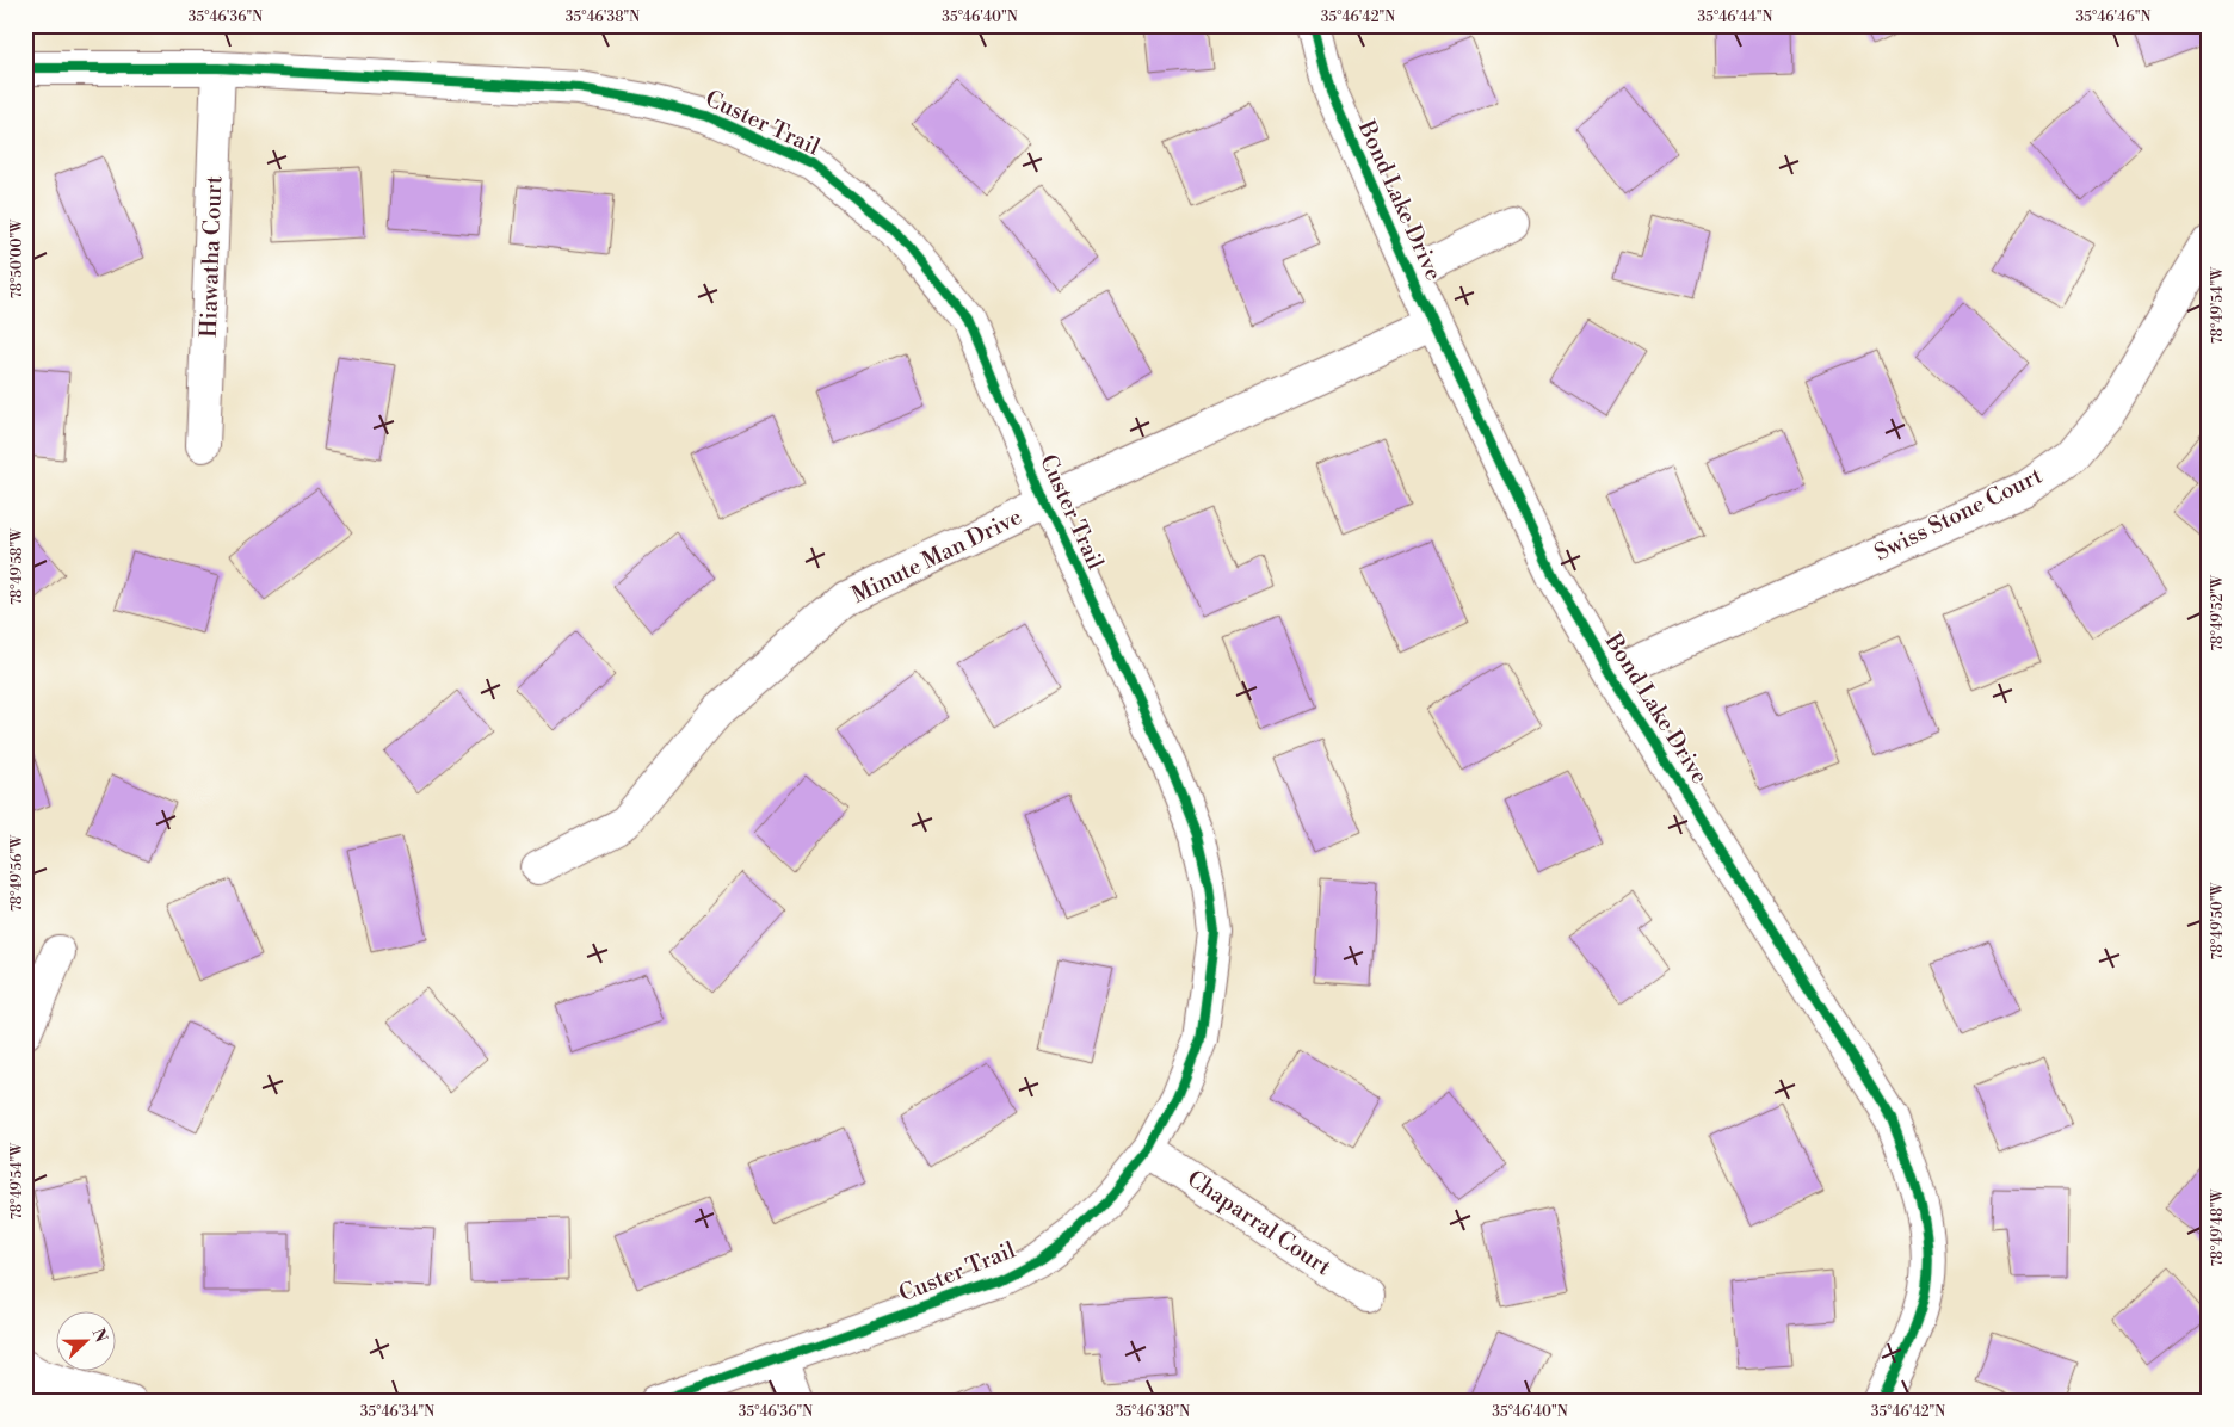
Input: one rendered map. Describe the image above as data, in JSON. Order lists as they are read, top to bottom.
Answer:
{
  "streets": {
    "street": [
      "Custer Trail",
      "Bond Lake Drive",
      "Hiawatha Court",
      "Swiss Stone Court",
      "Minute Man Drive",
      "Chaparral Court"
    ]
  },
  "crossings": [
    ["Custer Trail", "Hiawatha Court"],
    ["Custer Trail", "Minute Man Drive"],
    ["Custer Trail", "Chaparral Court"],
    ["Bond Lake Drive", "Swiss Stone Court"],
    ["Bond Lake Drive", "Minute Man Drive"]
  ],
  "north": "right",
  "coordinates": [
    "35°46'36\"N",
    "35°46'38\"N",
    "35°46'40\"N",
    "35°46'42\"N",
    "35°46'44\"N",
    "35°46'46\"N",
    "78°50'00\"W",
    "78°49'54\"W",
    "78°49'58\"W",
    "78°49'52\"W",
    "78°49'56\"W",
    "78°49'50\"W",
    "78°49'48\"W",
    "35°46'34\"N"
  ]
}
